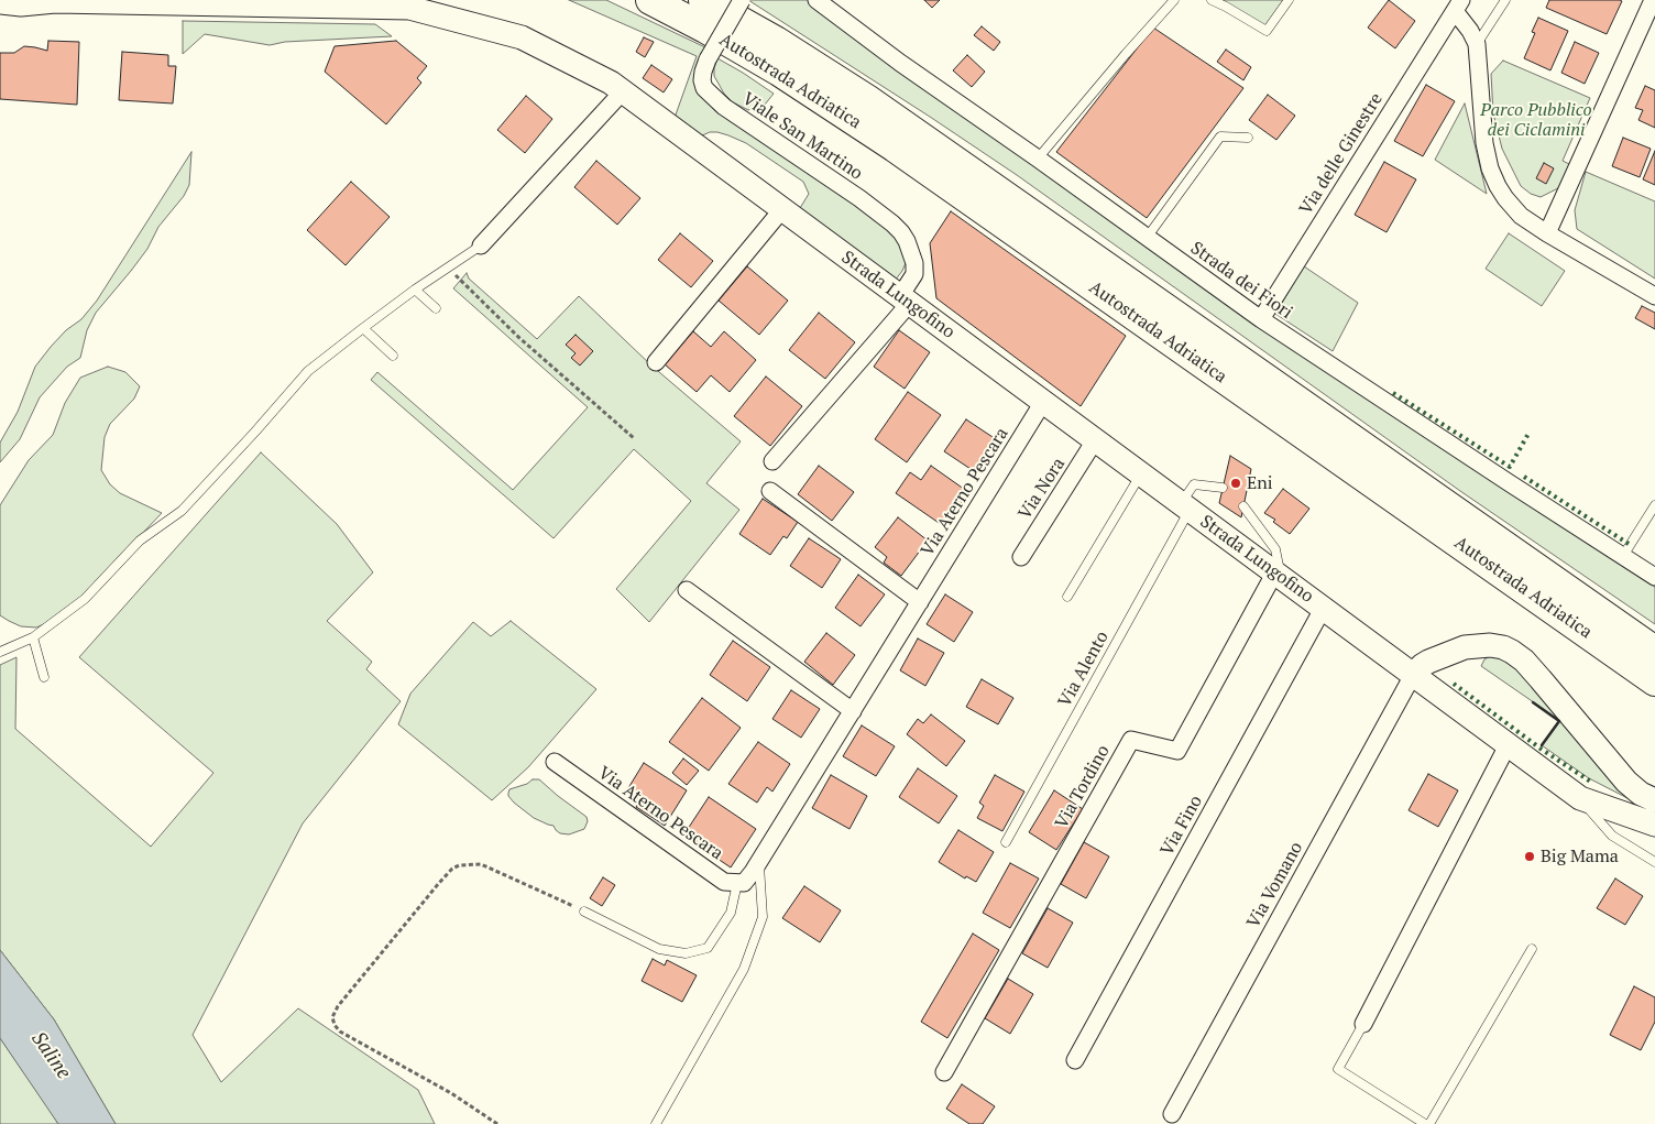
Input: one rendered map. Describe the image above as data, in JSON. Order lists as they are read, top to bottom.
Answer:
{
  "streets": {
    "highway": ["Autostrada Adriatica"],
    "main road": ["Strada Lungofino"],
    "street": [
      "Viale San Martino",
      "Via delle Ginestre",
      "Strada dei Fiori",
      "Via Nora",
      "Via Aterno Pescara",
      "Via Tordino",
      "Via Fino",
      "Via Vomano"
    ],
    "lane": ["Via Alento"]
  },
  "crossings": [
    ["Viale San Martino", "Strada Lungofino"],
    ["Via delle Ginestre", "Strada dei Fiori"],
    ["Strada Lungofino", "Via Nora"],
    ["Strada Lungofino", "Via Aterno Pescara"],
    ["Strada Lungofino", "Via Alento"],
    ["Strada Lungofino", "Via Tordino"],
    ["Strada Lungofino", "Via Fino"],
    ["Strada Lungofino", "Via Vomano"]
  ],
  "water": ["Saline"],
  "parks": ["Parco Pubblico dei Ciclamini"],
  "places": ["Eni", "Big Mama"]
}
